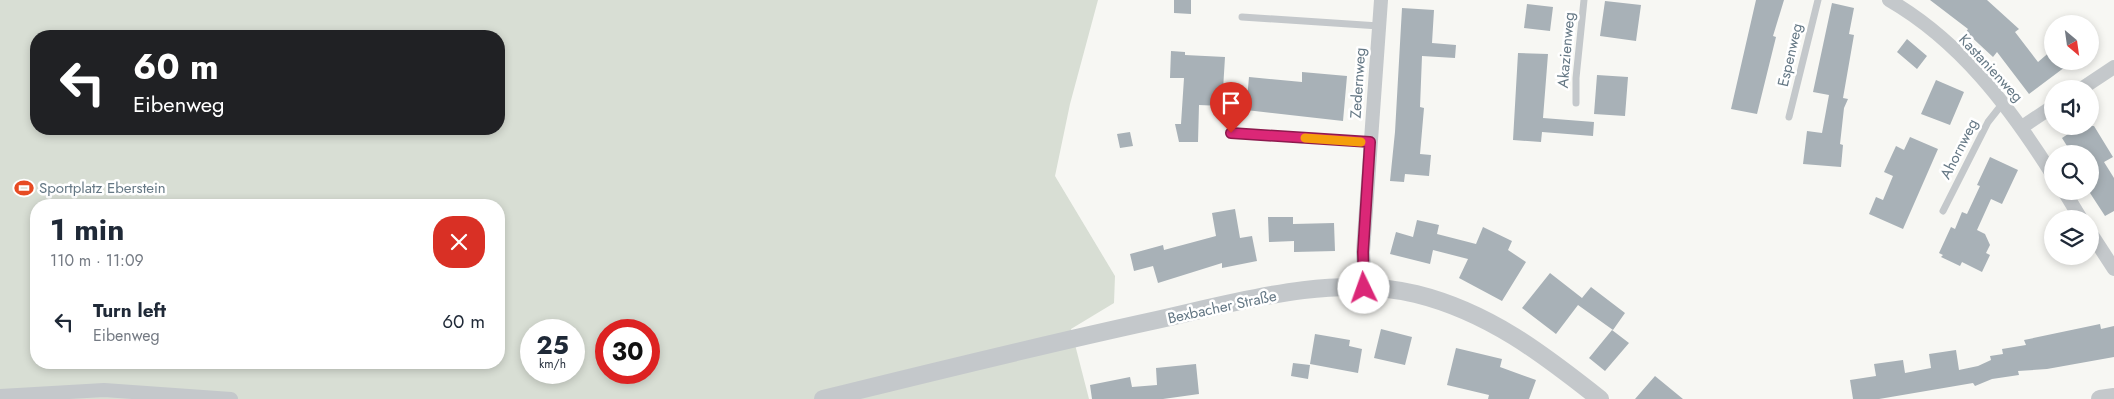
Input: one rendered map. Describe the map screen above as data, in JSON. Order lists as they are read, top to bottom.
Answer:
{
  "streets": {
    "street": ["Kastanienweg", "Zedernweg", "Bexbacher Straße"],
    "lane": ["Akazienweg", "Espenweg", "Ahornweg"]
  },
  "crossings": [
    ["Kastanienweg", "Ahornweg"],
    ["Zedernweg", "Bexbacher Straße"]
  ],
  "places": {
    "sports": ["Sportplatz Eberstein"]
  },
  "north": "bottom right",
  "page": {
    "turn": ["60 m", "Eibenweg"],
    "heading": ["1 min", "110 m · 11:09"],
    "list": [
      {
        "name": "Turn left",
        "note": "Eibenweg",
        "value": "60 m"
      }
    ],
    "speed": "25 km/h",
    "limit": "30"
  }
}
